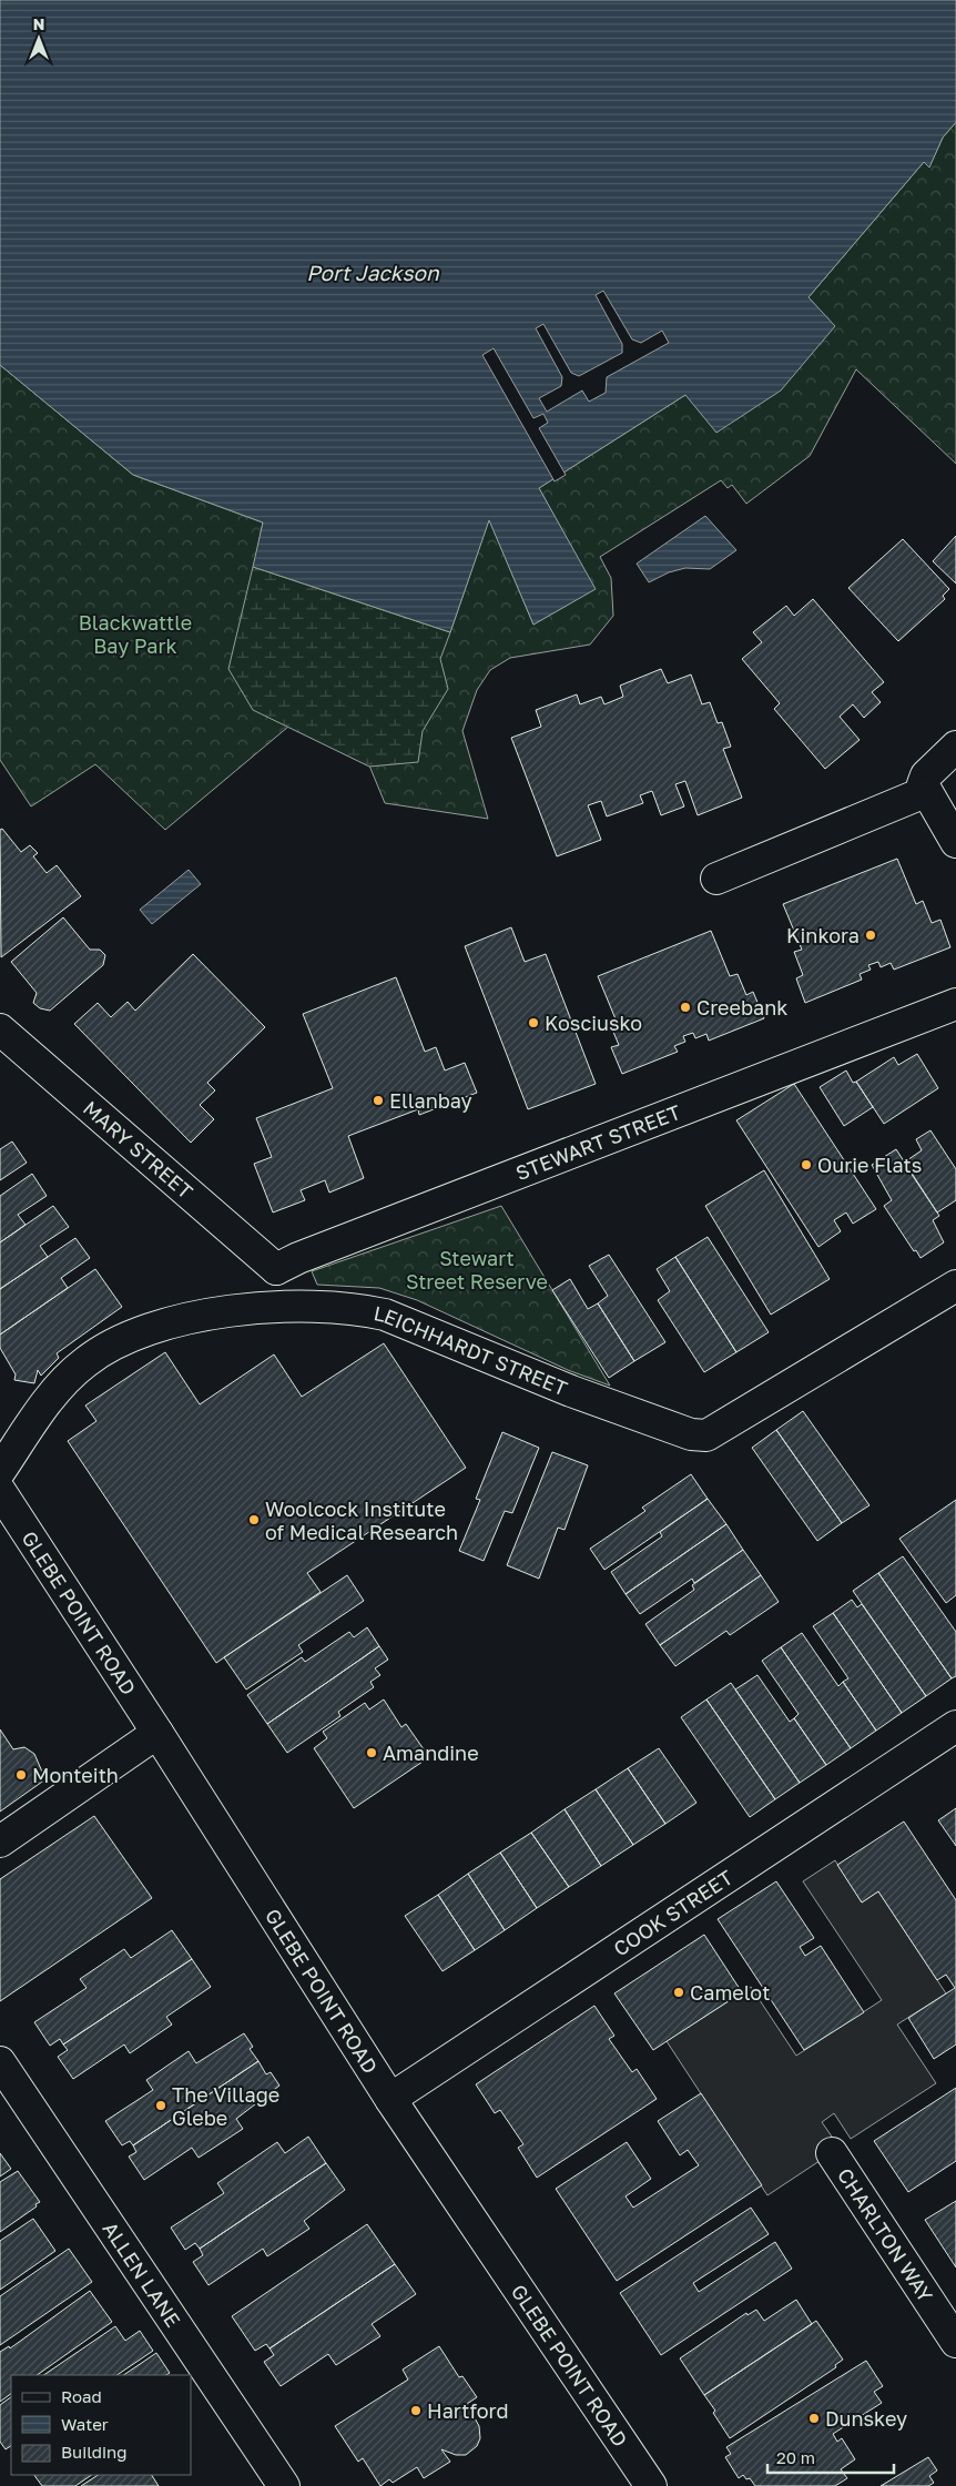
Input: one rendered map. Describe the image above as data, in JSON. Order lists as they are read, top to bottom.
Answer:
{
  "streets": {
    "street": [
      "STEWART STREET",
      "MARY STREET",
      "LEICHHARDT STREET",
      "GLEBE POINT ROAD",
      "COOK STREET",
      "CHARLTON WAY",
      "ALLEN LANE"
    ]
  },
  "crossings": [
    ["STEWART STREET", "MARY STREET"],
    ["GLEBE POINT ROAD", "COOK STREET"]
  ],
  "water": ["Port Jackson"],
  "parks": ["Blackwattle Bay Park", "Stewart Street Reserve"],
  "places": [
    "Kinkora",
    "Creebank",
    "Kosciusko",
    "Ellanbay",
    "Ourie Flats",
    "Woolcock Institute of Medical Research",
    "Amandine",
    "Monteith",
    "Camelot",
    "The Village Glebe",
    "Hartford",
    "Dunskey"
  ],
  "legend": ["Road", "Water", "Building"],
  "scale_bar": "20 m",
  "north": "top"
}
